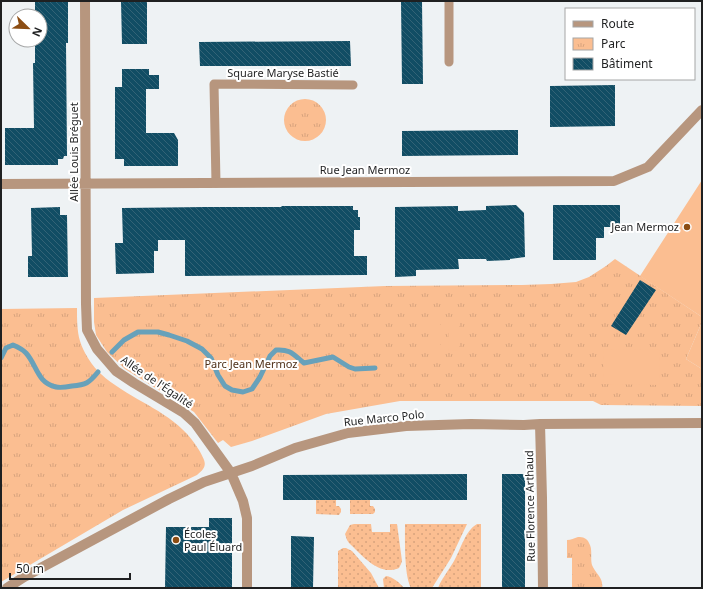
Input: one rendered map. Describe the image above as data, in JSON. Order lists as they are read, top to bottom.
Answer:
{
  "streets": {
    "street": [
      "Allée Louis Bréguet",
      "Rue Jean Mermoz",
      "Allée de l'Égalité",
      "Rue Marco Polo",
      "Rue Florence Arthaud"
    ],
    "lane": ["Square Maryse Bastié"]
  },
  "crossings": [
    ["Square Maryse Bastié", "Rue Jean Mermoz"],
    ["Allée Louis Bréguet", "Rue Jean Mermoz"],
    ["Allée Louis Bréguet", "Allée de l'Égalité"],
    ["Allée de l'Égalité", "Rue Marco Polo"],
    ["Rue Marco Polo", "Rue Florence Arthaud"]
  ],
  "parks": ["Parc Jean Mermoz"],
  "places": ["Jean Mermoz", "Écoles Paul Éluard"],
  "legend": ["Route", "Parc", "Bâtiment"],
  "scale_bar": "50 m",
  "north": "bottom right"
}
